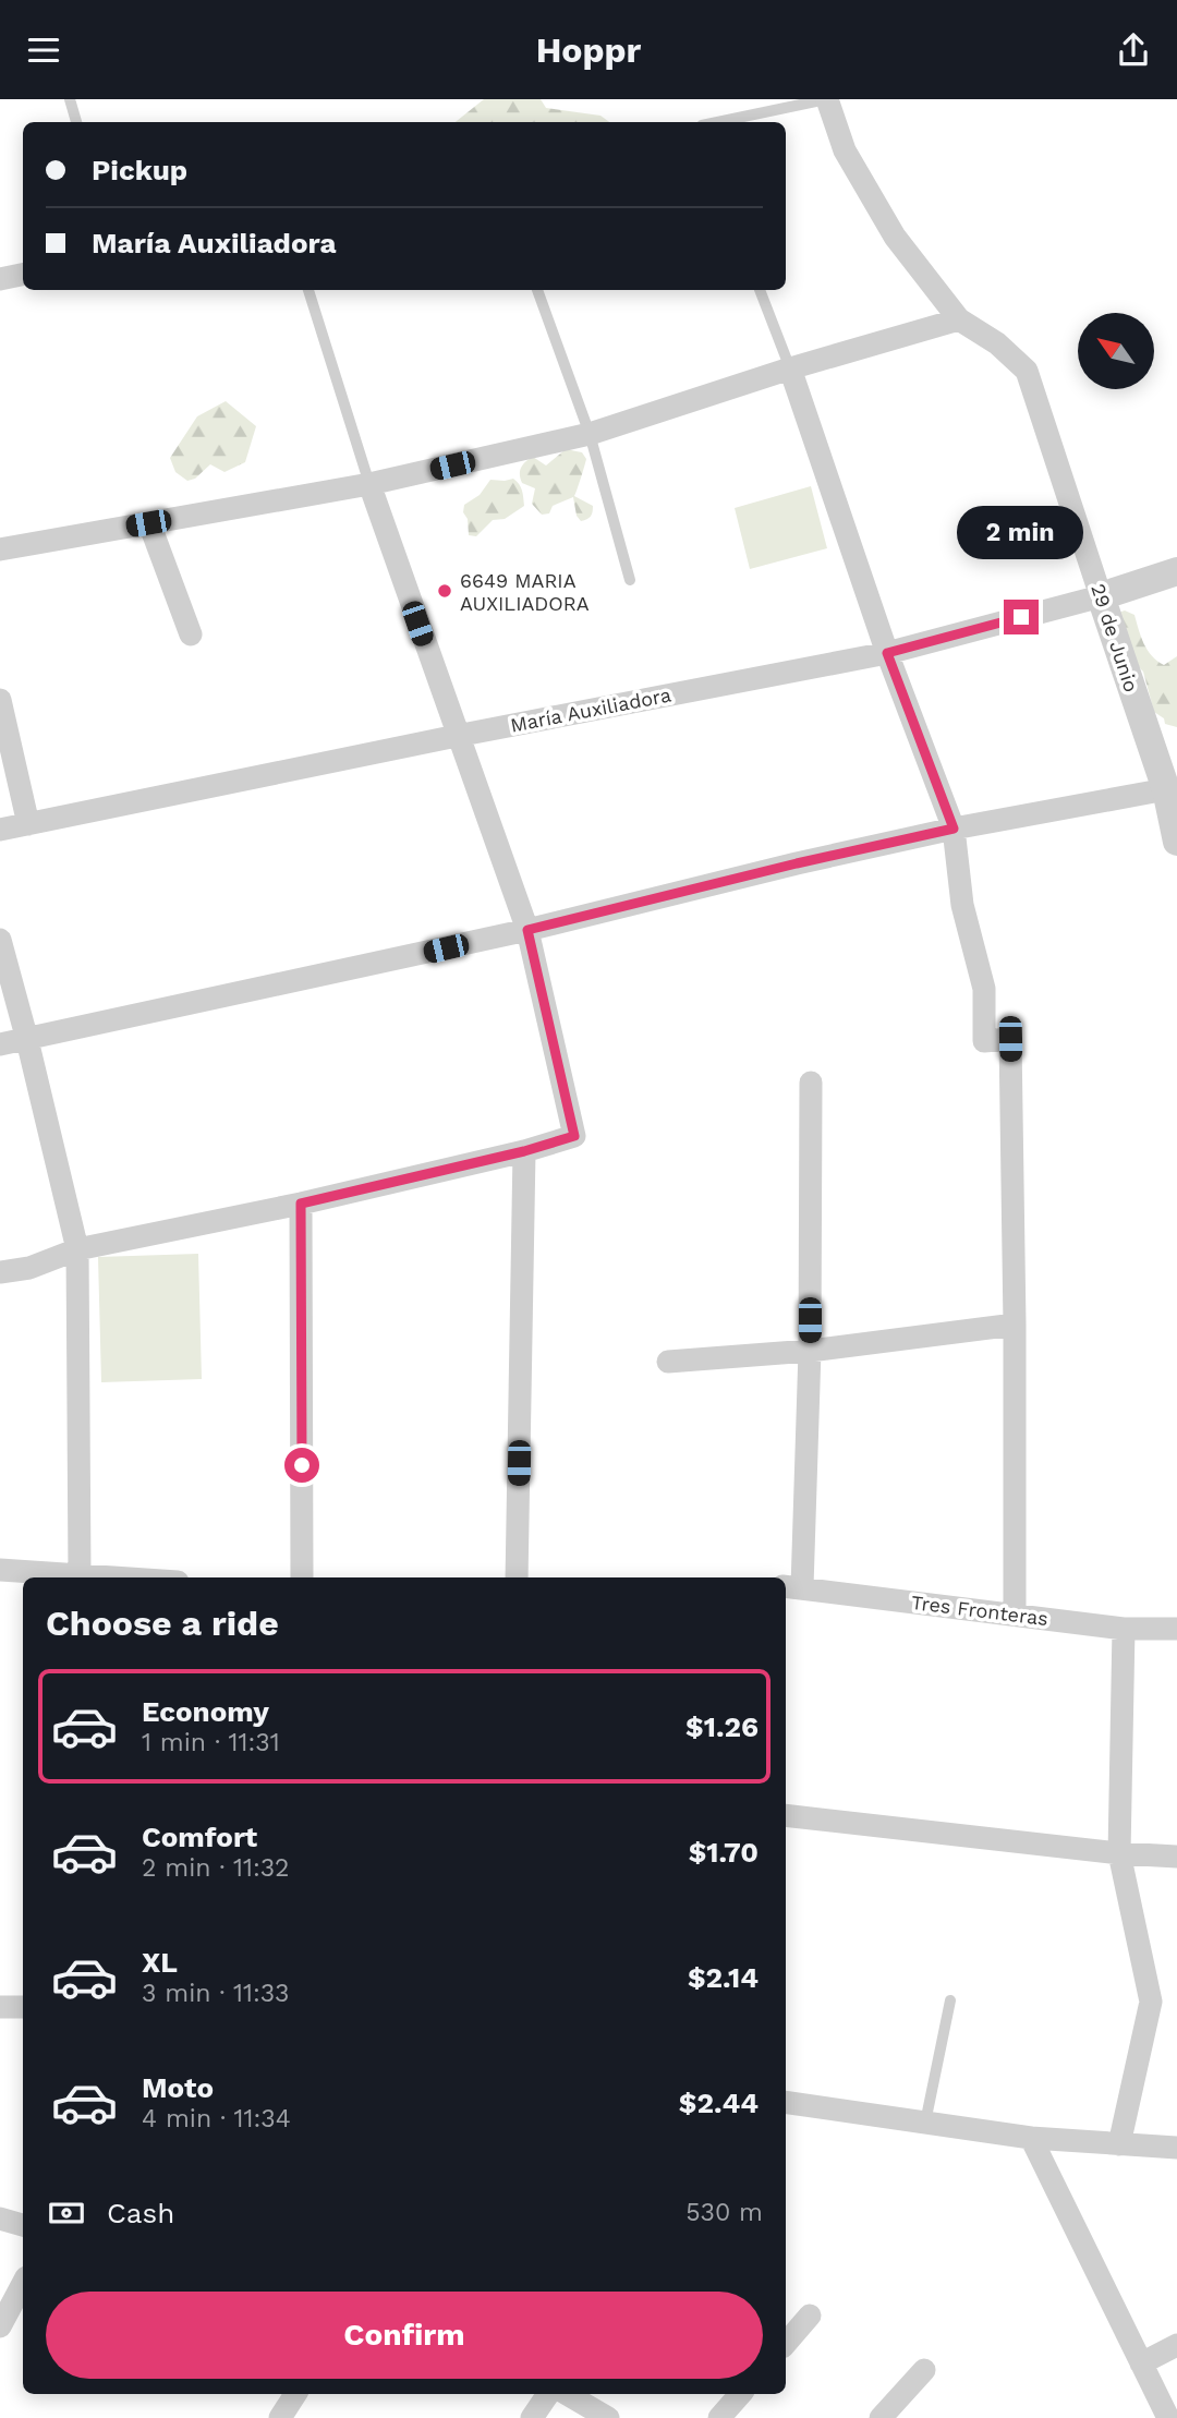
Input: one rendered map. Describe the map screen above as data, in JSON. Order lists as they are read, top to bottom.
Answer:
{
  "streets": {
    "street": ["29 de Junio", "María Auxiliadora", "Tres Fronteras"]
  },
  "crossings": [
    ["29 de Junio", "María Auxiliadora"]
  ],
  "places": ["6649 MARIA AUXILIADORA"],
  "north": "top left",
  "page": {
    "header": "Hoppr",
    "banner": ["Pickup", "María Auxiliadora"],
    "bubble": "2 min",
    "heading": "Choose a ride",
    "list": [
      {
        "name": "Economy",
        "note": "1 min · 11:31",
        "value": "$1.26"
      },
      {
        "name": "Comfort",
        "note": "2 min · 11:32",
        "value": "$1.70"
      },
      {
        "name": "XL",
        "note": "3 min · 11:33",
        "value": "$2.14"
      },
      {
        "name": "Moto",
        "note": "4 min · 11:34",
        "value": "$2.44"
      }
    ],
    "pay": ["Cash", "530 m"],
    "buttons": "Confirm"
  }
}
